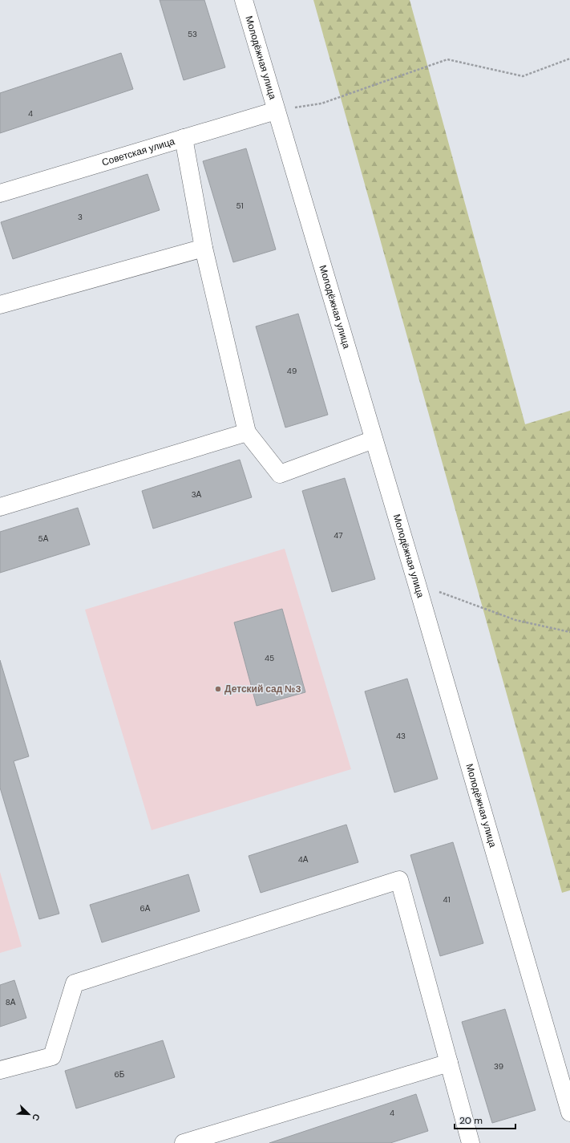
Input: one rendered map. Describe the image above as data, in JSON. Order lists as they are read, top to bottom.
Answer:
{
  "streets": {
    "street": ["Молодёжная улица", "Советская улица"]
  },
  "crossings": [
    ["Молодёжная улица", "Советская улица"]
  ],
  "places": ["Детский сад №3"],
  "house_numbers": [
    "53",
    "4",
    "51",
    "3",
    "49",
    "3А",
    "47",
    "5А",
    "45",
    "43",
    "4А",
    "41",
    "6А",
    "8А",
    "39",
    "6Б",
    "4"
  ],
  "scale_bar": "20 m",
  "north": "bottom right"
}
